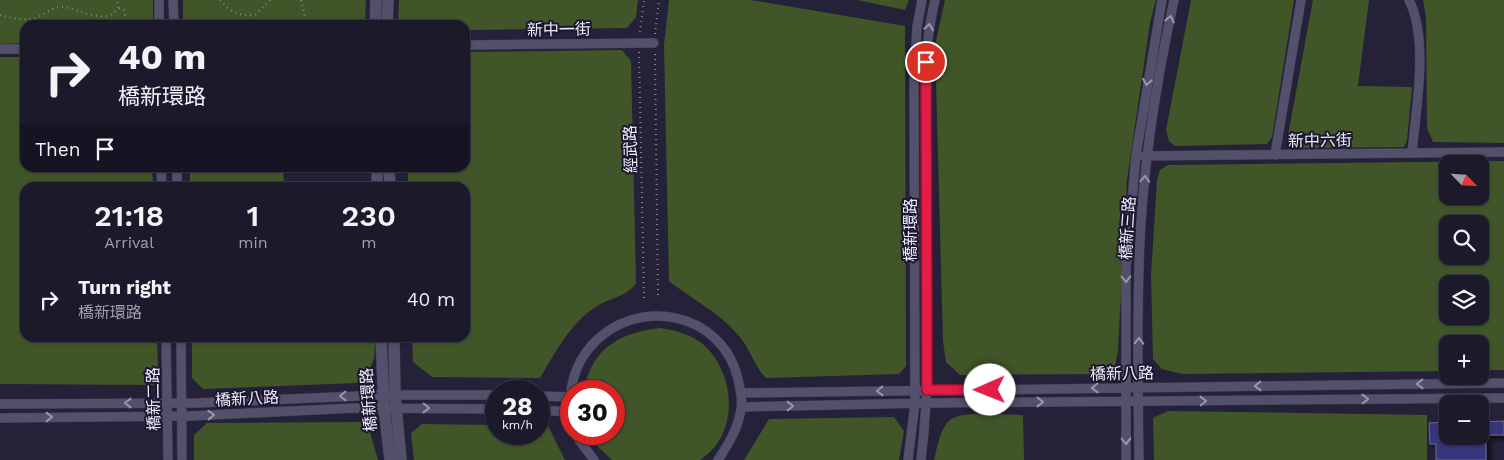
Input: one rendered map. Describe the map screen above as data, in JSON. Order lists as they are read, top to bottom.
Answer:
{
  "streets": {
    "street": [
      "新中一街",
      "新中六街",
      "橋新三路",
      "橋新環路",
      "橋新八路",
      "橋新二路"
    ],
    "path": ["經武路"]
  },
  "crossings": [
    ["新中一街", "經武路"],
    ["新中六街", "橋新三路"],
    ["橋新三路", "橋新八路"],
    ["橋新環路", "橋新八路"],
    ["橋新八路", "橋新二路"]
  ],
  "north": "bottom right",
  "page": {
    "turn": ["40 m", "橋新環路"],
    "then": "Then",
    "map_buttons": ["+", "−"],
    "eta": [
      "21:18",
      "Arrival",
      "1",
      "min",
      "230",
      "m"
    ],
    "list": [
      {
        "name": "Turn right",
        "note": "橋新環路",
        "value": "40 m"
      }
    ],
    "speed": "28 km/h",
    "limit": "30"
  }
}
